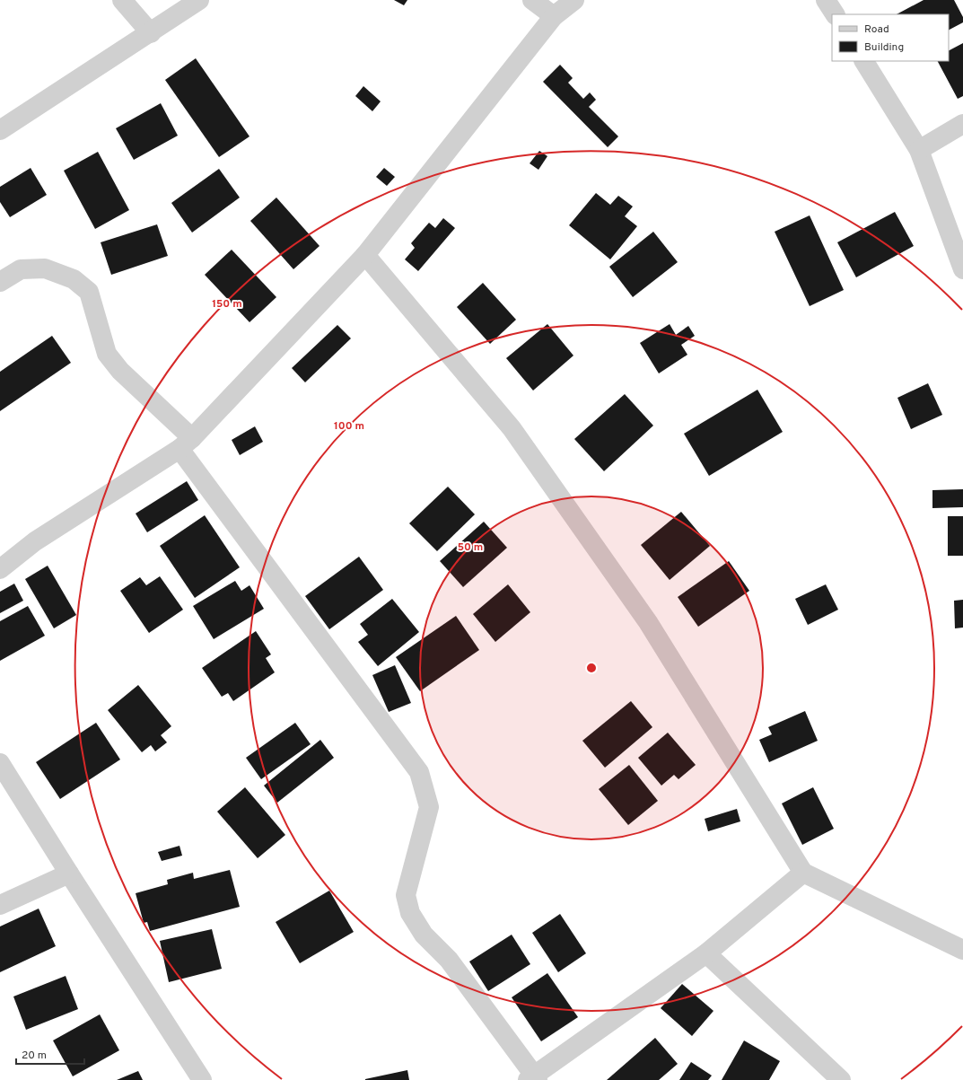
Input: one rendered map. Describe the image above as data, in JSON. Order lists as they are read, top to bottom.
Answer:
{
  "legend": ["Road", "Building"],
  "scale_bar": "20 m",
  "rings": ["150 m", "100 m", "50 m"]
}
